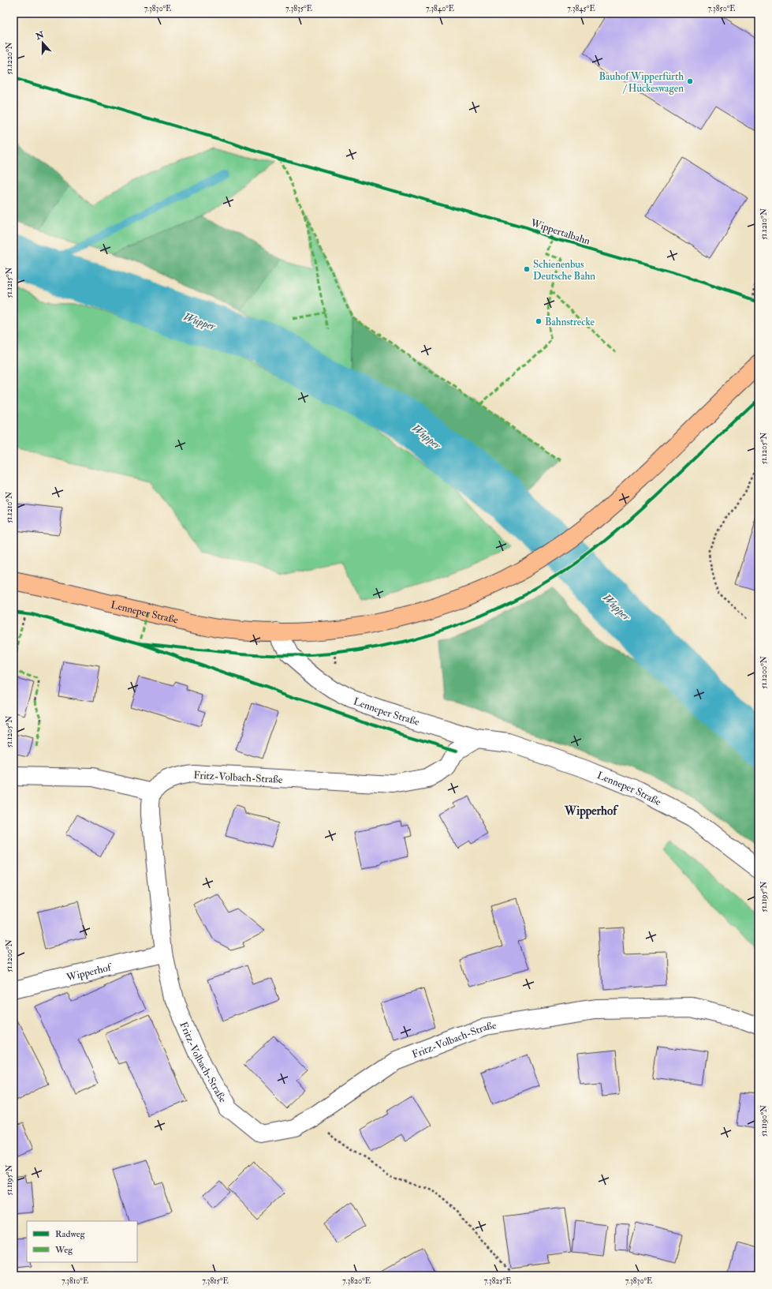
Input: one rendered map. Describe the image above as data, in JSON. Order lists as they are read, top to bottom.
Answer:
{
  "streets": {
    "main road": ["Lenneper Straße"],
    "street": ["Fritz-Volbach-Straße", "Wipperhof"],
    "cycle path": ["Wippertalbahn"]
  },
  "crossings": [
    ["Lenneper Straße", "Fritz-Volbach-Straße"],
    ["Fritz-Volbach-Straße", "Wipperhof"]
  ],
  "districts": ["Wipperhof"],
  "water": ["Wupper"],
  "places": ["Bauhof Wipperfürth / Hückeswagen", "Schienenbus Deutsche Bahn", "Bahnstrecke"],
  "legend": ["Radweg", "Weg"],
  "north": "top",
  "coordinates": [
    "7.3830°E",
    "7.3835°E",
    "7.3840°E",
    "7.3845°E",
    "7.3850°E",
    "51.1220°N",
    "51.1210°N",
    "51.1215°N",
    "51.1205°N",
    "51.1200°N",
    "51.1195°N",
    "51.1190°N",
    "7.3810°E",
    "7.3815°E",
    "7.3820°E",
    "7.3825°E"
  ]
}
